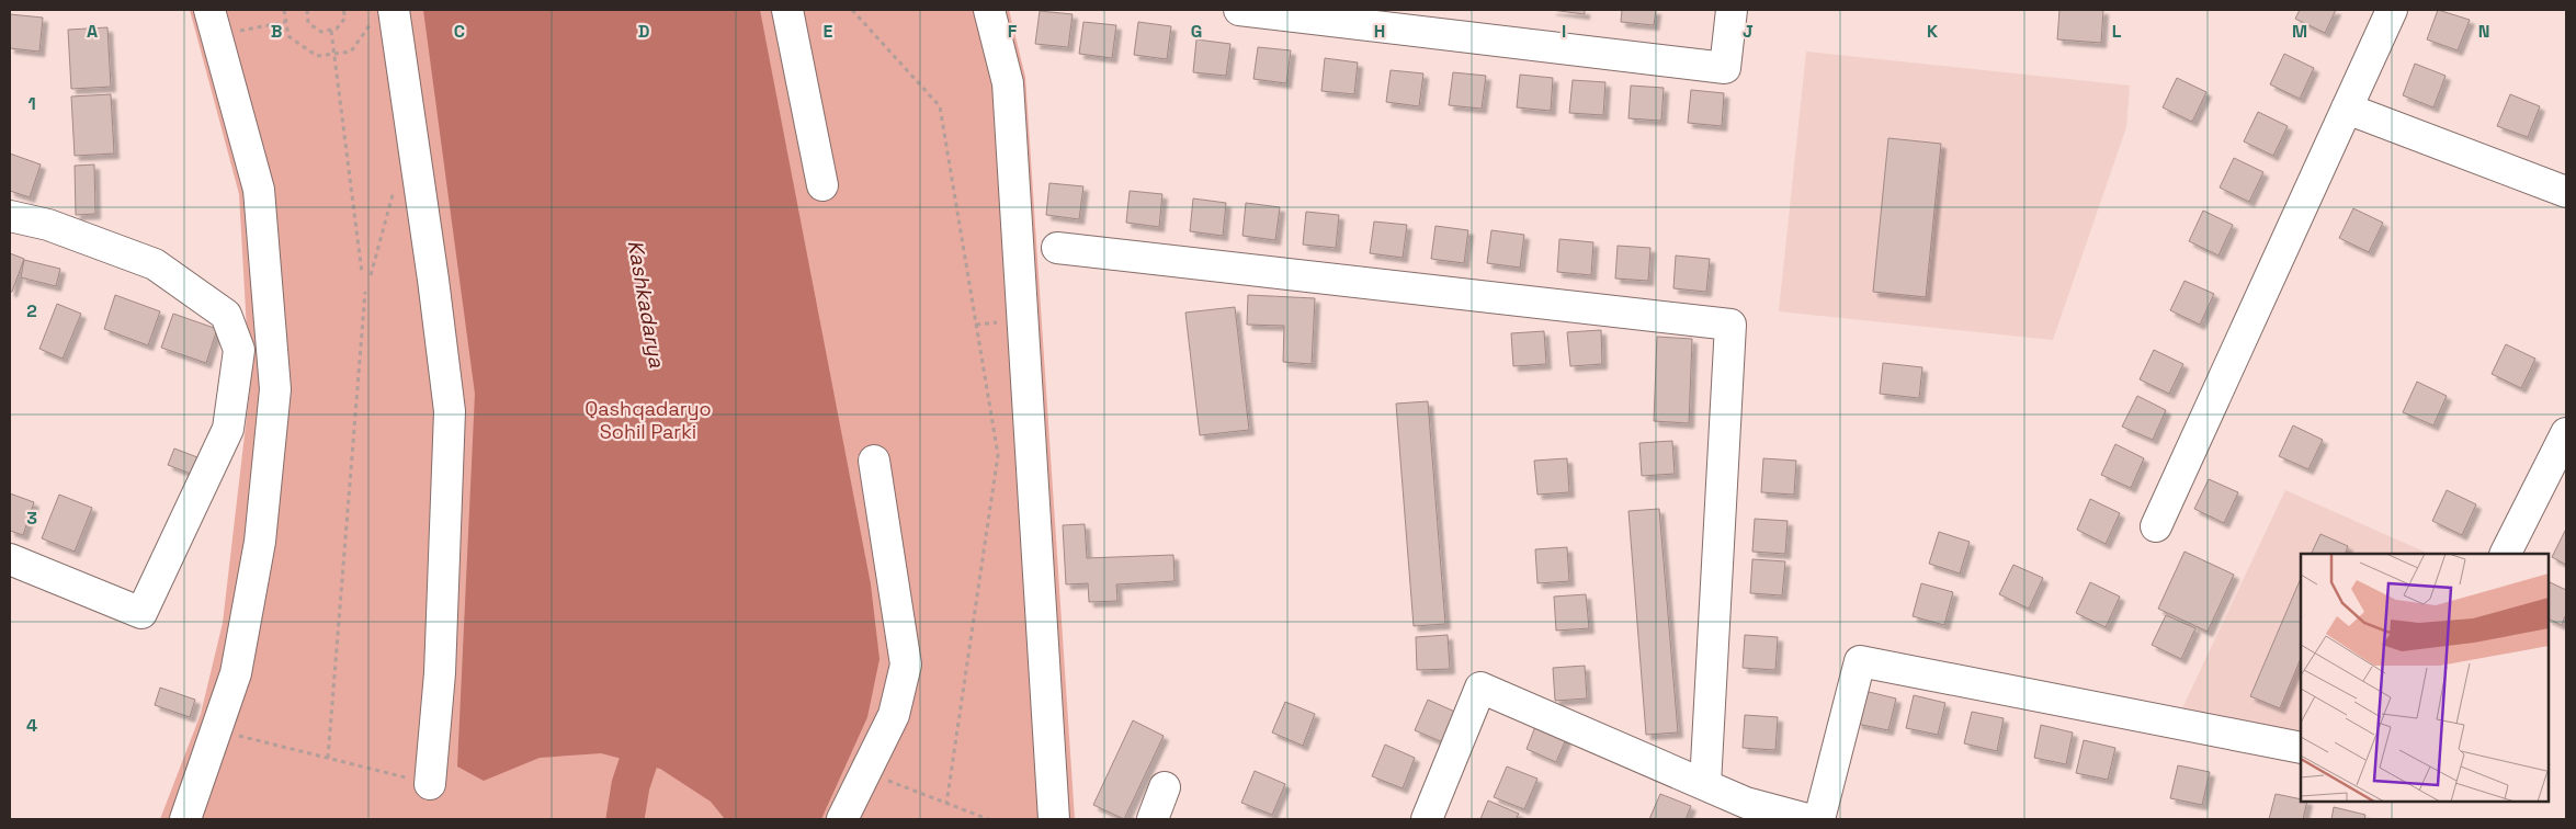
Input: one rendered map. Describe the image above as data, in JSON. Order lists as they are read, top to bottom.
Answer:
{
  "water": ["Kashkadarya"],
  "parks": ["Qashqadaryo Sohil Parki"],
  "grid": {
    "columns": [
      "A",
      "B",
      "C",
      "D",
      "E",
      "F",
      "G",
      "H",
      "I",
      "J",
      "K",
      "L",
      "M",
      "N"
    ],
    "rows": [
      "1",
      "2",
      "3",
      "4"
    ]
  }
}
